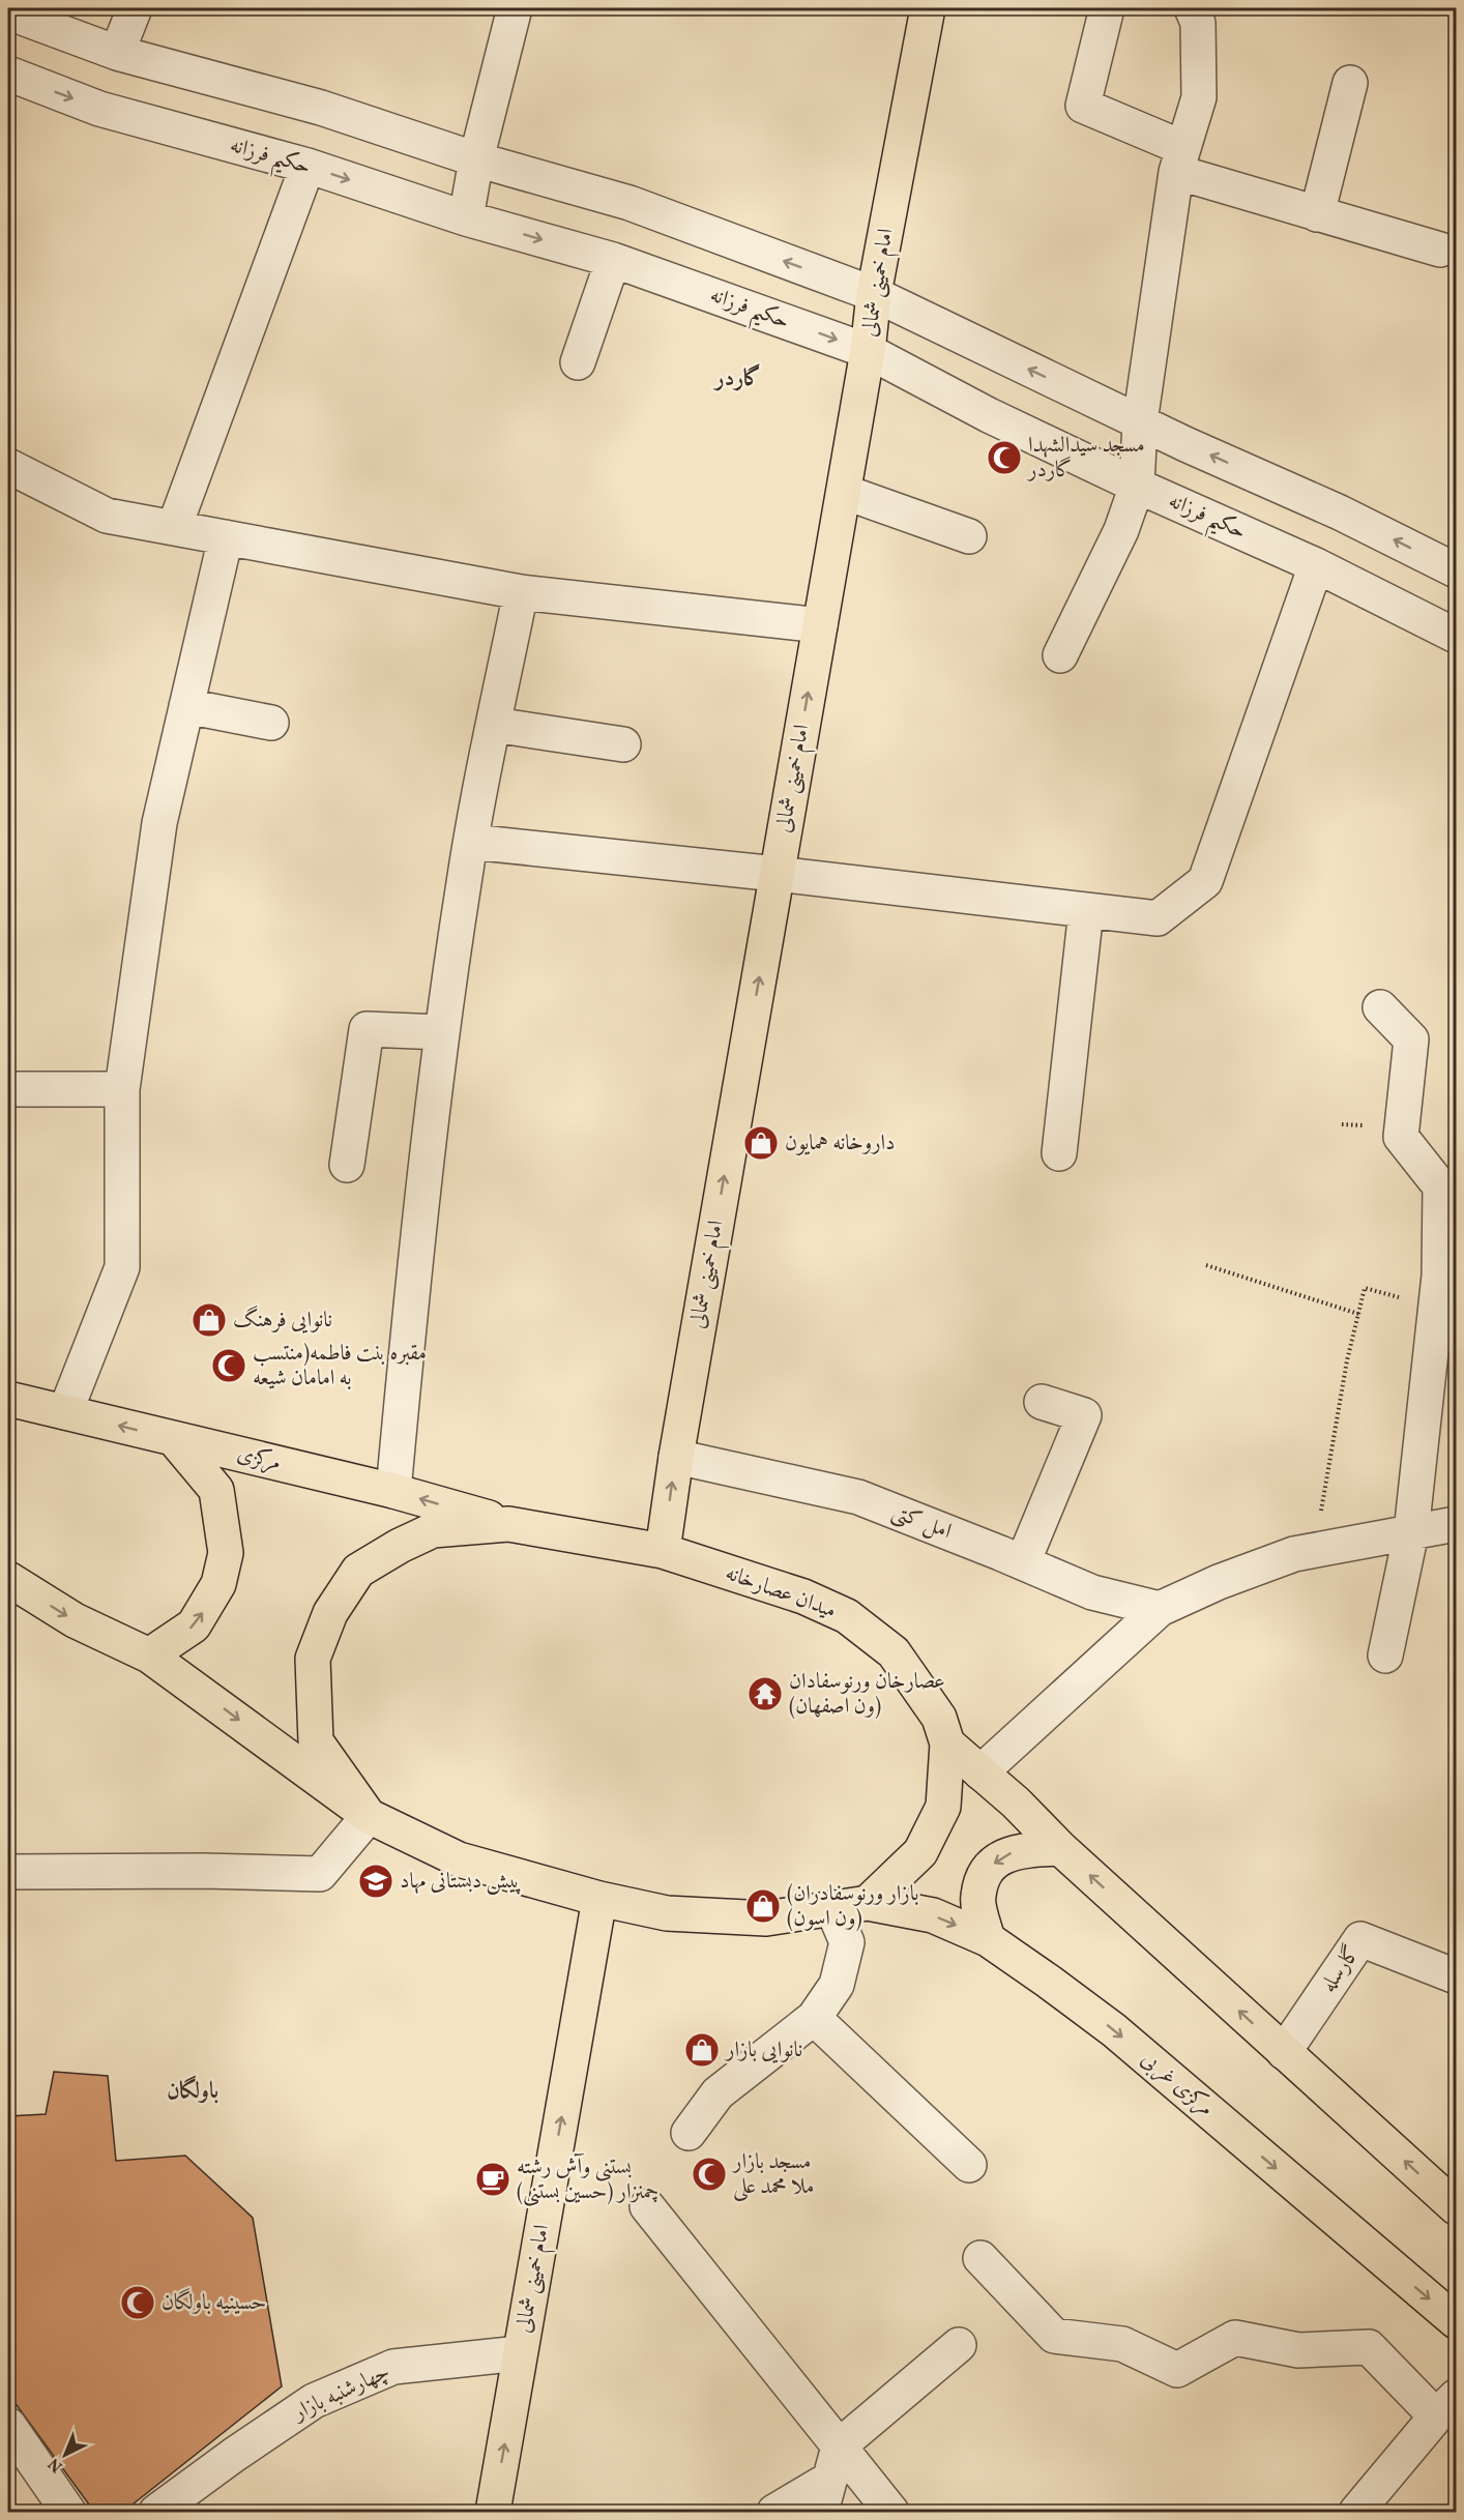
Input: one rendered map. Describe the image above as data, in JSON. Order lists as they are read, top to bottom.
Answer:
{
  "streets": {
    "main road": [
      "امام خمینی شمالی",
      "مرکزی",
      "میدان عصارخانه",
      "مرکزی غربی"
    ],
    "street": [
      "حکیم فرزانه",
      "امل کتی",
      "گارسله",
      "چهارشنبه بازار"
    ]
  },
  "crossings": [
    ["حکیم فرزانه", "امام خمینی شمالی"],
    ["امام خمینی شمالی", "امل کتی"],
    ["امام خمینی شمالی", "میدان عصارخانه"],
    ["امام خمینی شمالی", "چهارشنبه بازار"],
    ["مرکزی", "میدان عصارخانه"],
    ["میدان عصارخانه", "مرکزی غربی"]
  ],
  "one_way": ["امام خمینی شمالی"],
  "districts": ["گاردر", "باولگان"],
  "places": {
    "mosque": [
      "مسجد سیدالشهدا گاردر",
      "مقبره بنت فاطمه(منتسب به امامان شیعه",
      "مسجد بازار ملا محمد علی",
      "حسینیه باولگان"
    ],
    "shop": [
      "داروخانه همایون",
      "نانوایی فرهنگ",
      "(بازار ورنوسفادران (ون اسون)",
      "نانوایی بازار"
    ],
    "temple": ["عصارخان ورنوسفادان (ون اصفهان)"],
    "school or university": ["پیش دبستانی مهاد"],
    "cafe": ["بستنی وآش رشته چمنزار (حسین بستنی)"]
  },
  "north": "bottom left"
}
